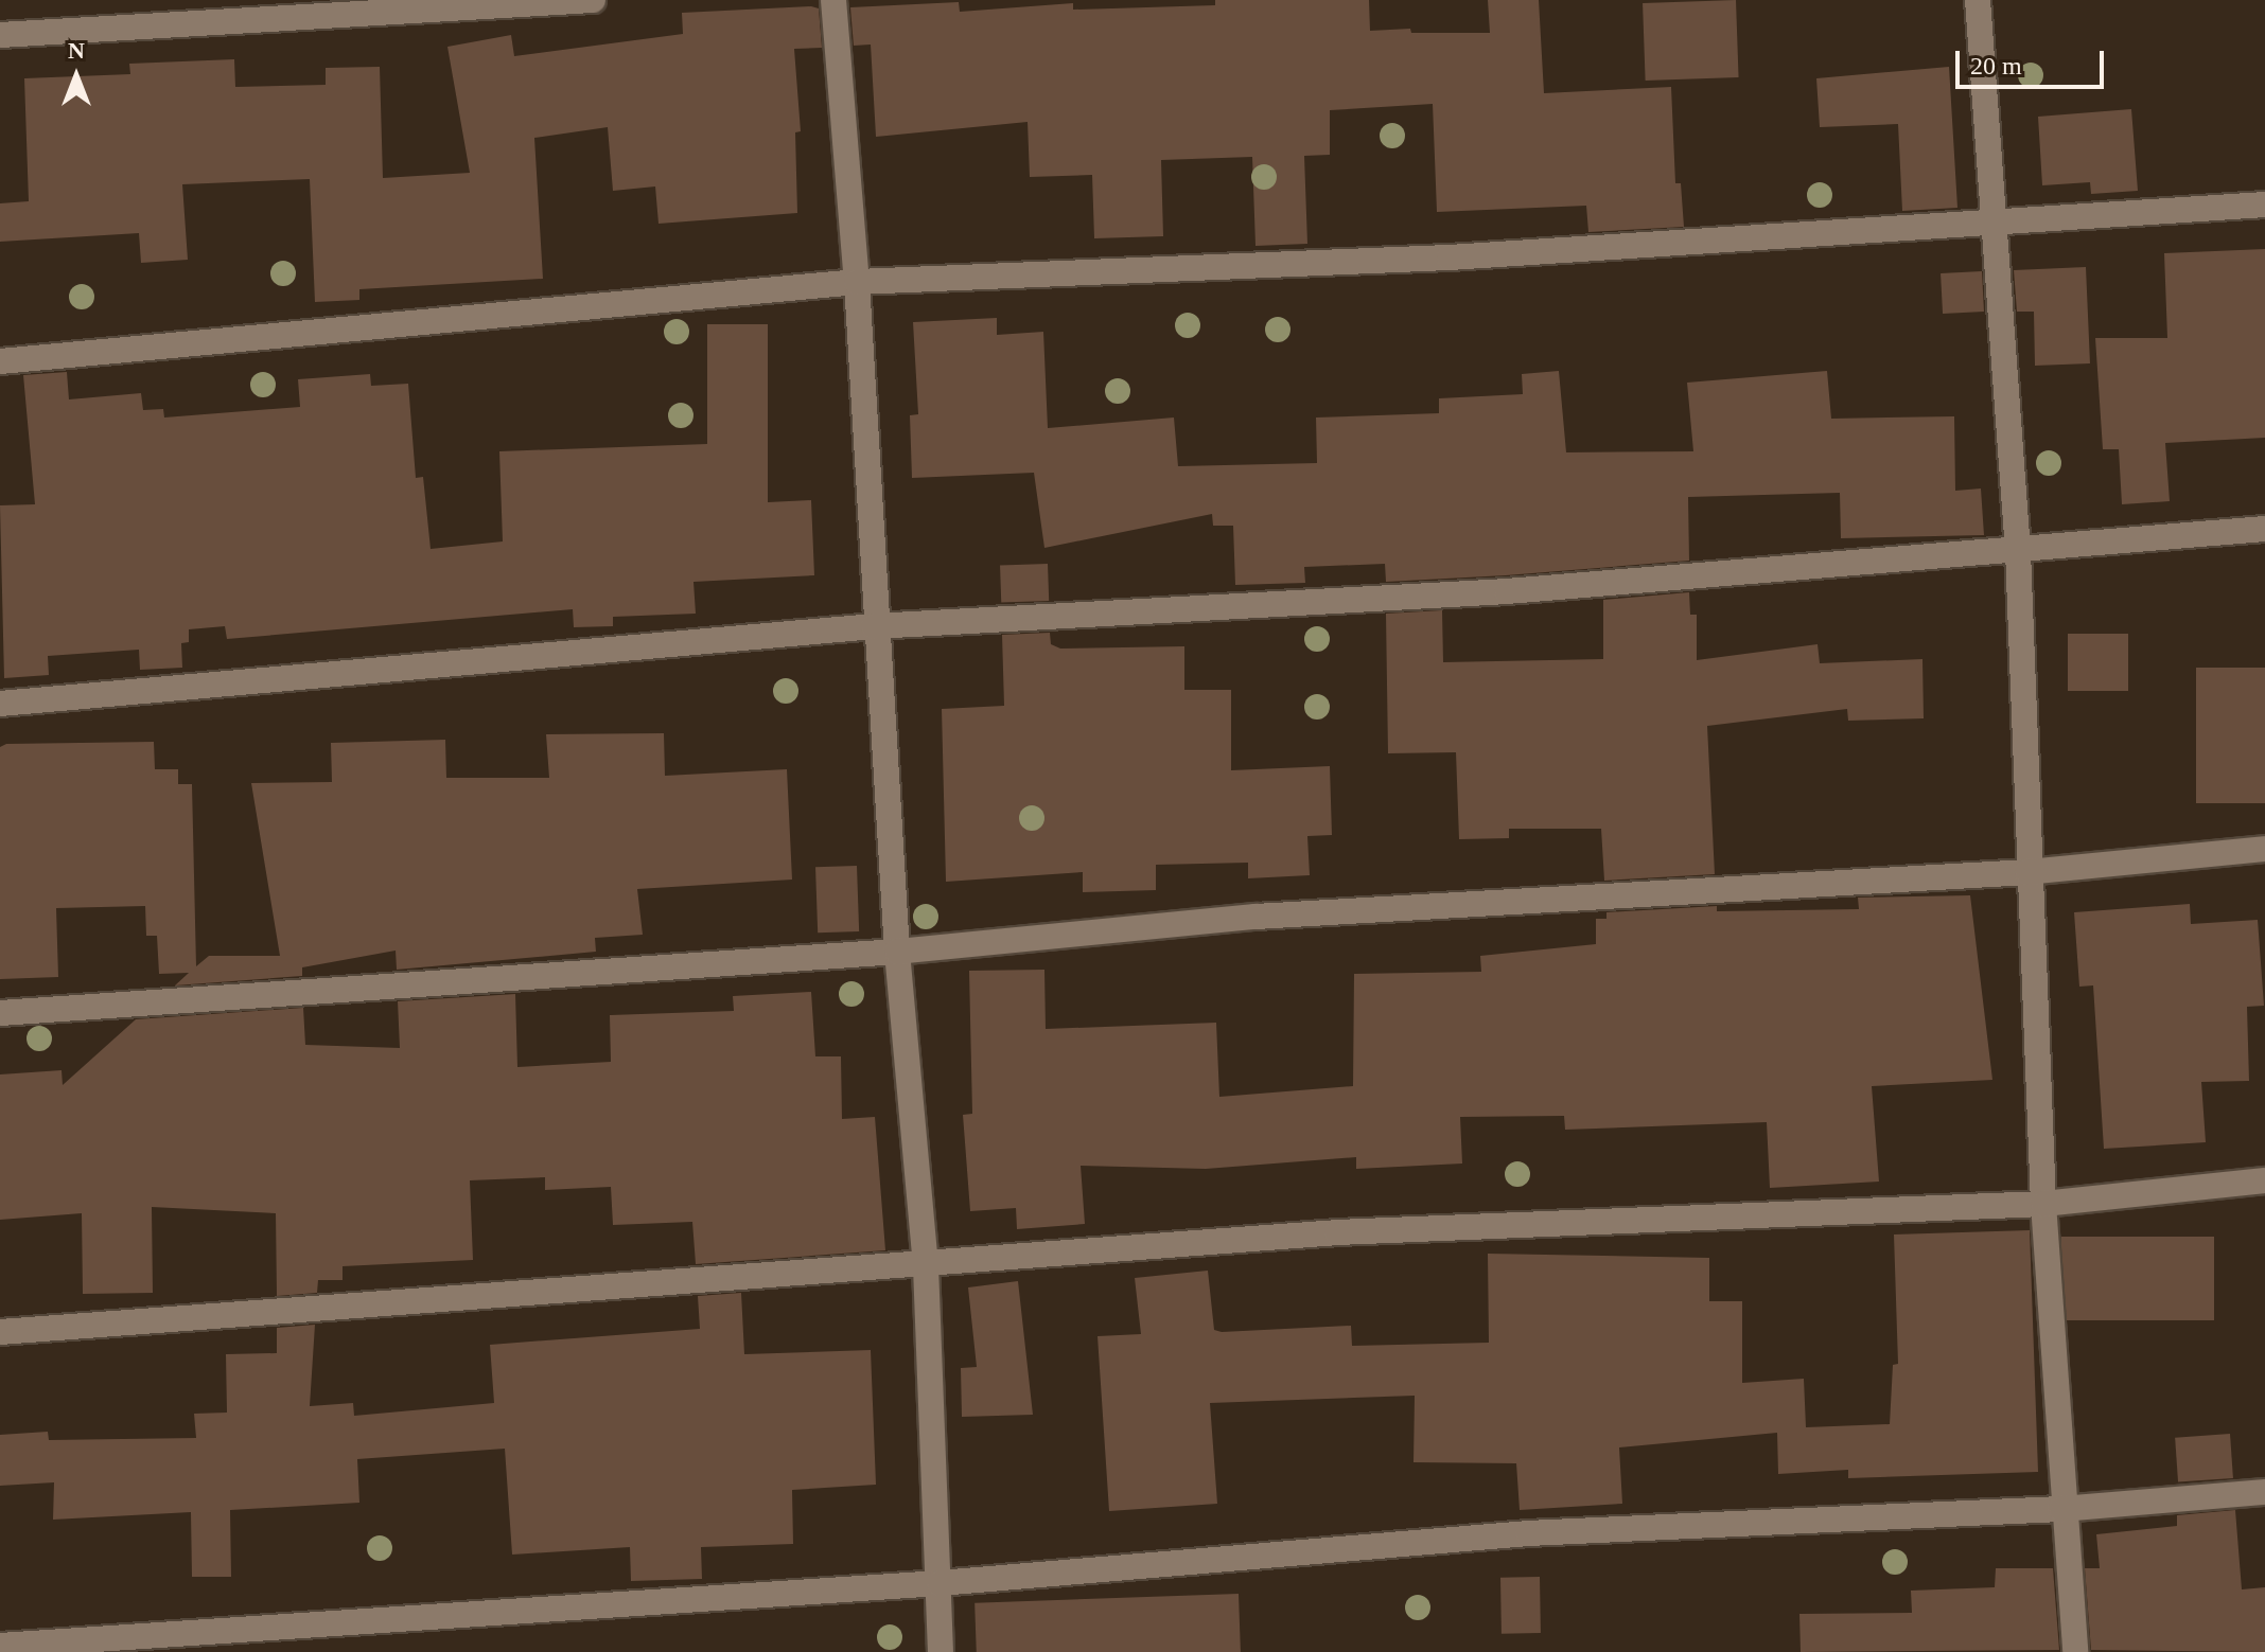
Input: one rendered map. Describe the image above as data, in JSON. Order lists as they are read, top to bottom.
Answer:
{
  "scale_bar": "20 m",
  "north": "top"
}
